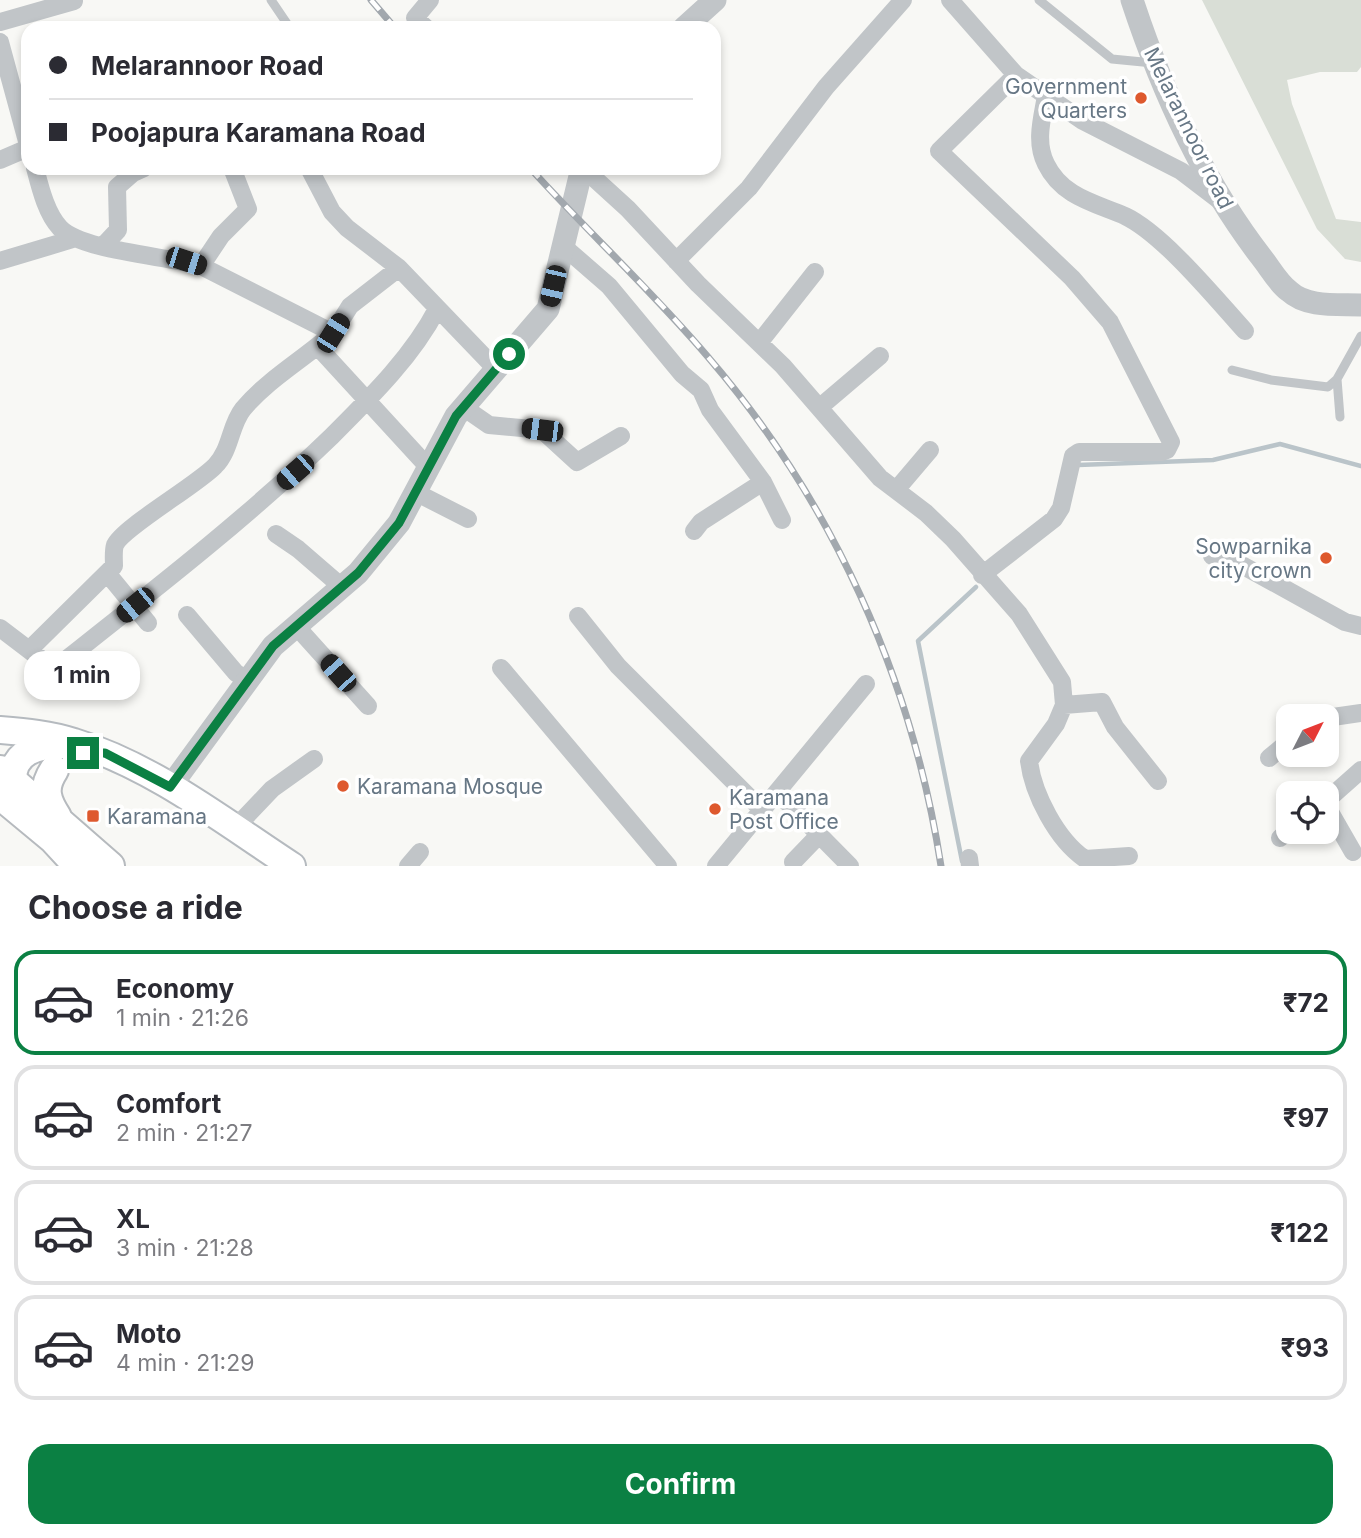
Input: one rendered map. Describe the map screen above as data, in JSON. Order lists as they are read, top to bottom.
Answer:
{
  "streets": {
    "street": ["Melarannoor road"]
  },
  "places": {
    "other": [
      "Government Quarters",
      "Sowparnika city crown",
      "Karamana Mosque",
      "Karamana Post Office"
    ],
    "transit": ["Karamana"]
  },
  "north": "top right",
  "page": {
    "banner": ["Melarannoor Road", "Poojapura Karamana Road"],
    "bubble": "1 min",
    "heading": "Choose a ride",
    "list": [
      {
        "name": "Economy",
        "note": "1 min · 21:26",
        "value": "₹72"
      },
      {
        "name": "Comfort",
        "note": "2 min · 21:27",
        "value": "₹97"
      },
      {
        "name": "XL",
        "note": "3 min · 21:28",
        "value": "₹122"
      },
      {
        "name": "Moto",
        "note": "4 min · 21:29",
        "value": "₹93"
      }
    ],
    "buttons": "Confirm"
  }
}
